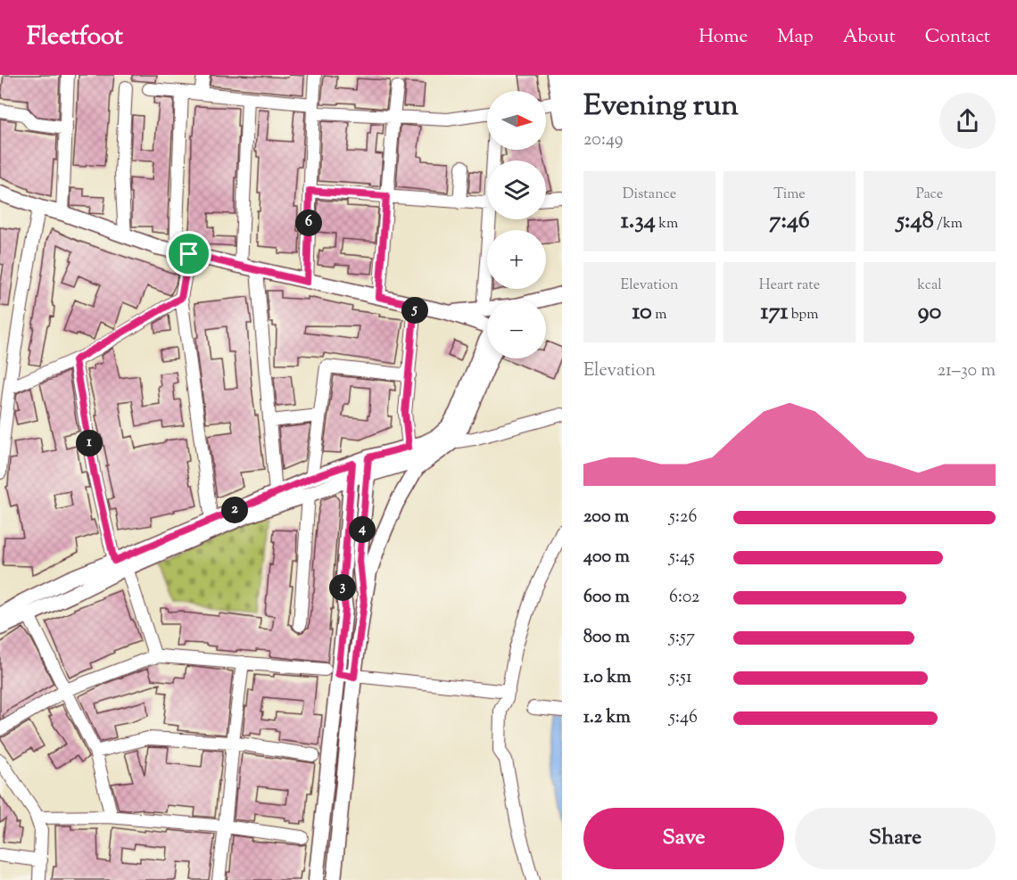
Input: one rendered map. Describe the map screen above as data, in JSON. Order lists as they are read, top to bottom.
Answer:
{
  "north": "right",
  "page": {
    "header": "Fleetfoot",
    "nav": [
      "Home",
      "Map",
      "About",
      "Contact"
    ],
    "heading": ["Evening run", "20:49"],
    "map_buttons": ["+", "−"],
    "stats": [
      ["Distance", "1.34 km"],
      ["Time", "7:46"],
      ["Pace", "5:48 /km"],
      ["Elevation", "10 m"],
      ["Heart rate", "171 bpm"],
      ["kcal", "90"]
    ],
    "pins": [
      "6",
      "5",
      "1",
      "2",
      "4",
      "3"
    ],
    "chart": ["Elevation", "21–30 m"],
    "list": [
      {
        "name": "200 m",
        "note": "5:26"
      },
      {
        "name": "400 m",
        "note": "5:45"
      },
      {
        "name": "600 m",
        "note": "6:02"
      },
      {
        "name": "800 m",
        "note": "5:57"
      },
      {
        "name": "1.0 km",
        "note": "5:51"
      },
      {
        "name": "1.2 km",
        "note": "5:46"
      }
    ],
    "buttons": ["Save", "Share"]
  }
}
